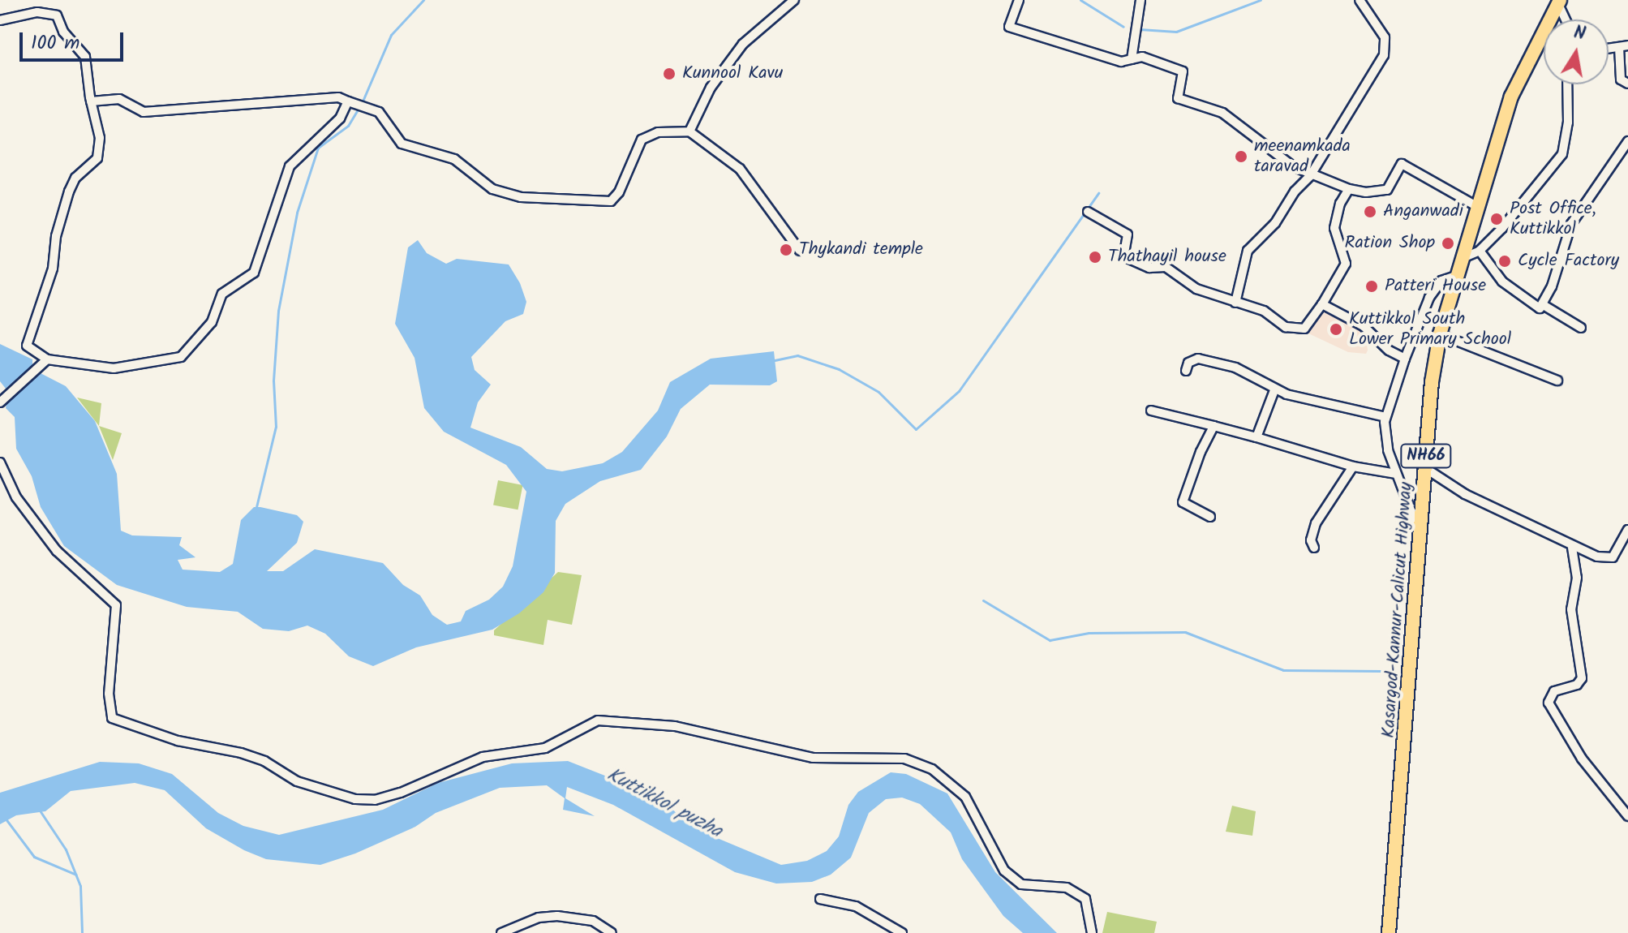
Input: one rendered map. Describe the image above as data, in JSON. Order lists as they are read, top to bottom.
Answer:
{
  "streets": {
    "highway": ["NH66", "Kasargod-Kannur-Calicut Highway"]
  },
  "water": ["Kuttikkol puzha"],
  "places": [
    "Kunnool Kavu",
    "meenamkada taravad",
    "Anganwadi",
    "Post Office, Kuttikkol",
    "Ration Shop",
    "Thykandi temple",
    "Thathayil house",
    "Cycle Factory",
    "Patteri House",
    "Kuttikkol South Lower Primary School"
  ],
  "scale_bar": "100 m",
  "north": "top"
}
